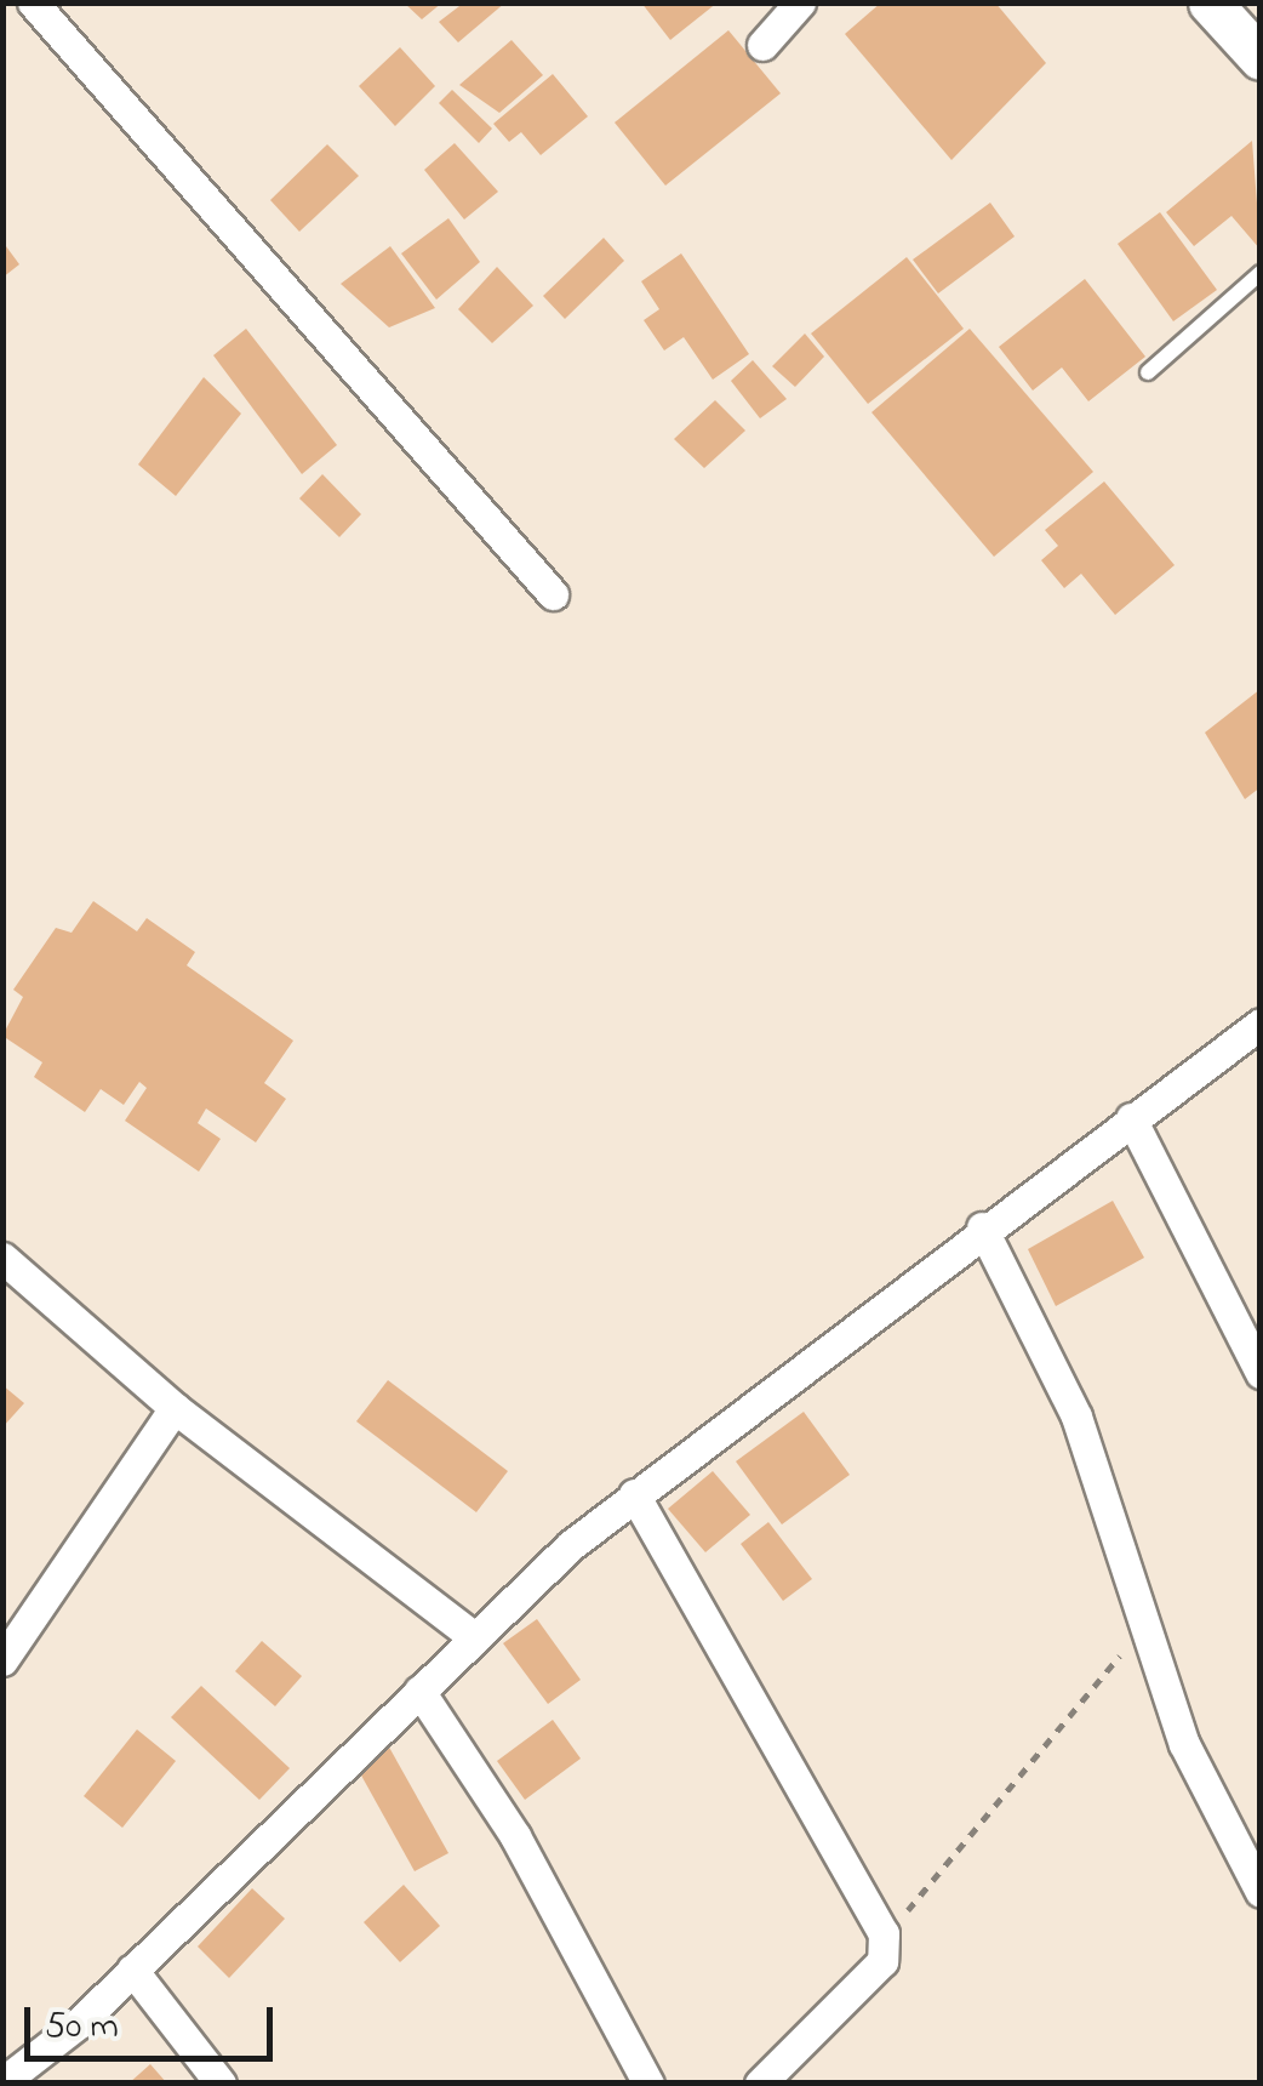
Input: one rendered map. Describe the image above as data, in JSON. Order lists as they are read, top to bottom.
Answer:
{
  "scale_bar": "50 m"
}
